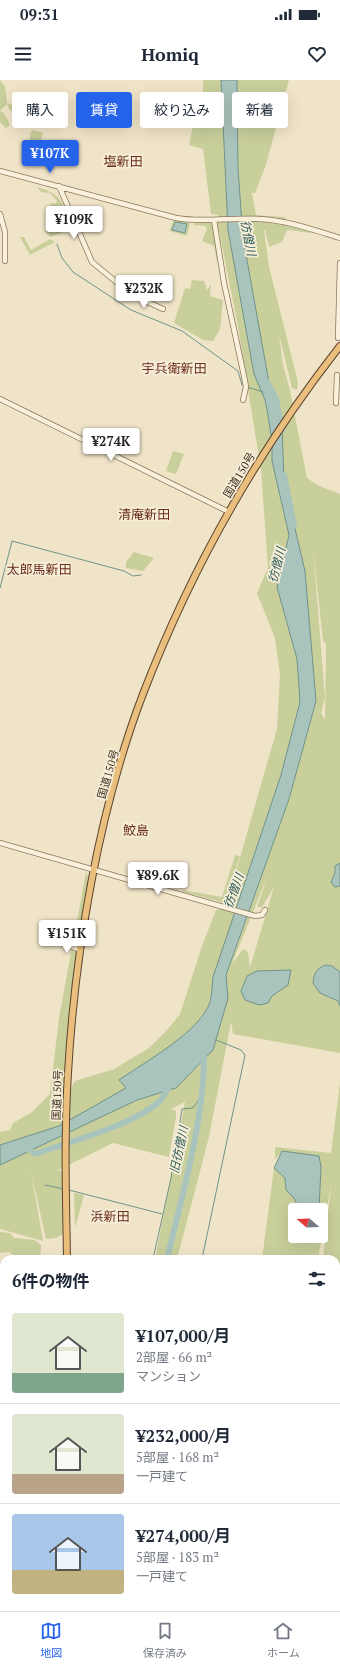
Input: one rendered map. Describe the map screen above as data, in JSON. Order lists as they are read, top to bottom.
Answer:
{
  "streets": {
    "highway": ["国道150号"]
  },
  "districts": [
    "塩新田",
    "宇兵衛新田",
    "清庵新田",
    "太郎馬新田",
    "鮫島",
    "浜新田"
  ],
  "water": ["彷僧川", "旧彷僧川"],
  "north": "left",
  "page": {
    "status": "09:31",
    "header": "Homiq",
    "chip": [
      "購入",
      "賃貸",
      "絞り込み",
      "新着"
    ],
    "price": [
      "¥107K",
      "¥109K",
      "¥232K",
      "¥274K",
      "¥89.6K",
      "¥151K"
    ],
    "heading": "6件の物件",
    "list": [
      {
        "name": "¥107,000/月",
        "note": "2部屋 · 66 m² · マンション"
      },
      {
        "name": "¥232,000/月",
        "note": "5部屋 · 168 m² · 一戸建て"
      },
      {
        "name": "¥274,000/月",
        "note": "5部屋 · 183 m² · 一戸建て"
      }
    ],
    "tabs": ["地図", "保存済み", "ホーム"]
  }
}
